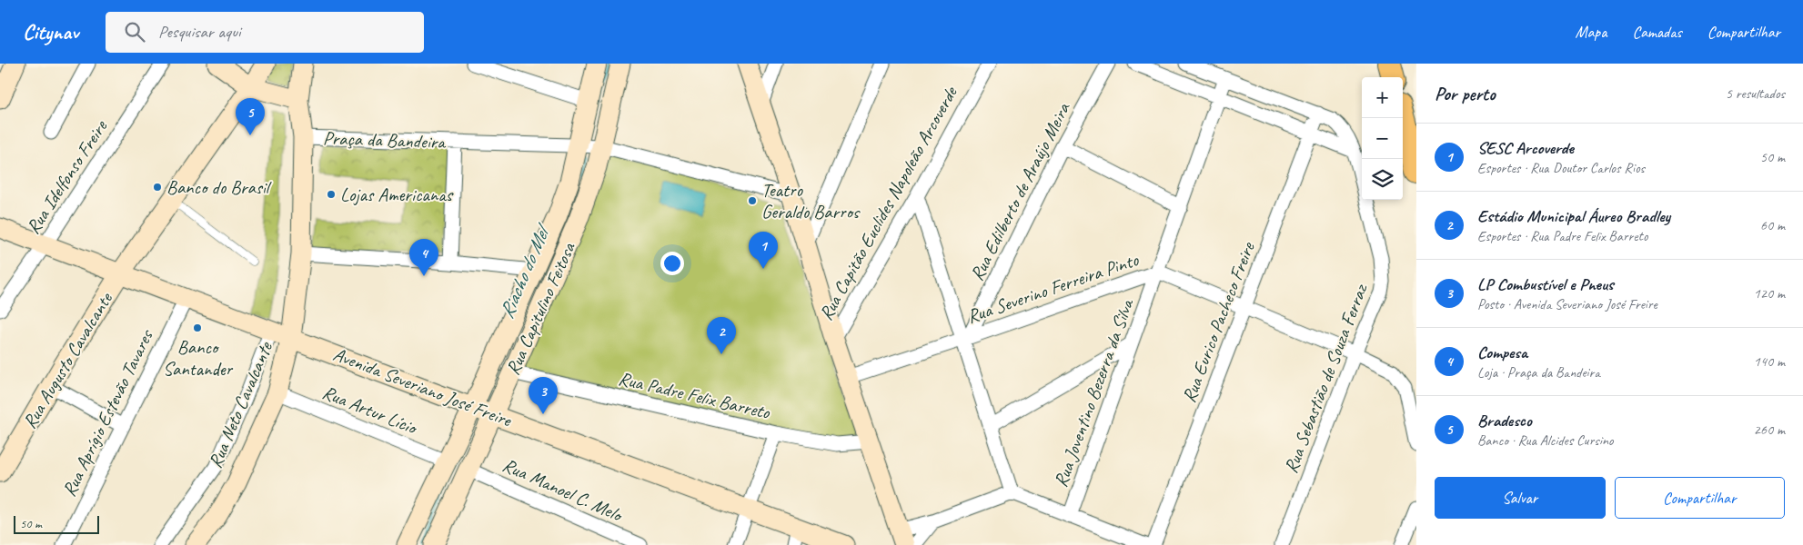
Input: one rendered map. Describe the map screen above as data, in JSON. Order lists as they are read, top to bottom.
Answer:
{
  "streets": {
    "street": [
      "Praça da Bandeira",
      "Rua Idelfonso Freire",
      "Rua Edilberto de Araújo Meira",
      "Rua Capitão Euclides Napoleão Arcoverde",
      "Rua Severino Ferreira Pinto",
      "Rua Capitulino Feitosa",
      "Rua Eurico Pacheco Freire",
      "Rua Augusto Cavalcante",
      "Rua Sebastião de Souza Ferraz",
      "Avenida Severiano José Freire",
      "Rua Joventino Bezerra da Silva",
      "Rua Padre Felix Barreto",
      "Rua Neto Cavalcante",
      "Rua Artur Lício",
      "Rua Aprígio Estevão Tavares",
      "Rua Manoel C. Melo"
    ]
  },
  "crossings": [
    ["Praça da Bandeira", "Avenida Severiano José Freire"],
    ["Praça da Bandeira", "Rua Neto Cavalcante"],
    ["Rua Idelfonso Freire", "Avenida Severiano José Freire"],
    ["Rua Edilberto de Araújo Meira", "Rua Severino Ferreira Pinto"],
    ["Rua Severino Ferreira Pinto", "Rua Eurico Pacheco Freire"],
    ["Rua Severino Ferreira Pinto", "Rua Sebastião de Souza Ferraz"],
    ["Rua Severino Ferreira Pinto", "Rua Joventino Bezerra da Silva"],
    ["Rua Capitulino Feitosa", "Avenida Severiano José Freire"],
    ["Rua Capitulino Feitosa", "Rua Padre Felix Barreto"],
    ["Rua Capitulino Feitosa", "Rua Artur Lício"],
    ["Rua Capitulino Feitosa", "Rua Manoel C. Melo"],
    ["Rua Eurico Pacheco Freire", "Rua Sebastião de Souza Ferraz"],
    ["Rua Augusto Cavalcante", "Avenida Severiano José Freire"],
    ["Rua Sebastião de Souza Ferraz", "Rua Joventino Bezerra da Silva"],
    ["Avenida Severiano José Freire", "Rua Neto Cavalcante"],
    ["Avenida Severiano José Freire", "Rua Aprígio Estevão Tavares"],
    ["Rua Neto Cavalcante", "Rua Artur Lício"]
  ],
  "water": ["Riacho do Mel"],
  "places": [
    "Banco do Brasil",
    "Lojas Americanas",
    "Teatro Geraldo Barros",
    "Banco Santander"
  ],
  "scale_bar": "50 m",
  "page": {
    "header": "Citynav",
    "search": "Pesquisar aqui",
    "nav": ["Mapa", "Camadas", "Compartilhar"],
    "heading": ["Por perto", "5 resultados"],
    "map_buttons": ["+", "−"],
    "pins": [
      "5",
      "1",
      "4",
      "2",
      "3"
    ],
    "list": [
      {
        "mark": "1",
        "name": "SESC Arcoverde",
        "note": "Esportes · Rua Doutor Carlos Rios",
        "value": "50 m"
      },
      {
        "mark": "2",
        "name": "Estádio Municipal Áureo Bradley",
        "note": "Esportes · Rua Padre Felix Barreto",
        "value": "60 m"
      },
      {
        "mark": "3",
        "name": "LP Combustível e Pneus",
        "note": "Posto · Avenida Severiano José Freire",
        "value": "120 m"
      },
      {
        "mark": "4",
        "name": "Compesa",
        "note": "Loja · Praça da Bandeira",
        "value": "140 m"
      },
      {
        "mark": "5",
        "name": "Bradesco",
        "note": "Banco · Rua Alcides Cursino",
        "value": "260 m"
      }
    ],
    "buttons": ["Salvar", "Compartilhar"],
    "scale": "50 m"
  }
}
